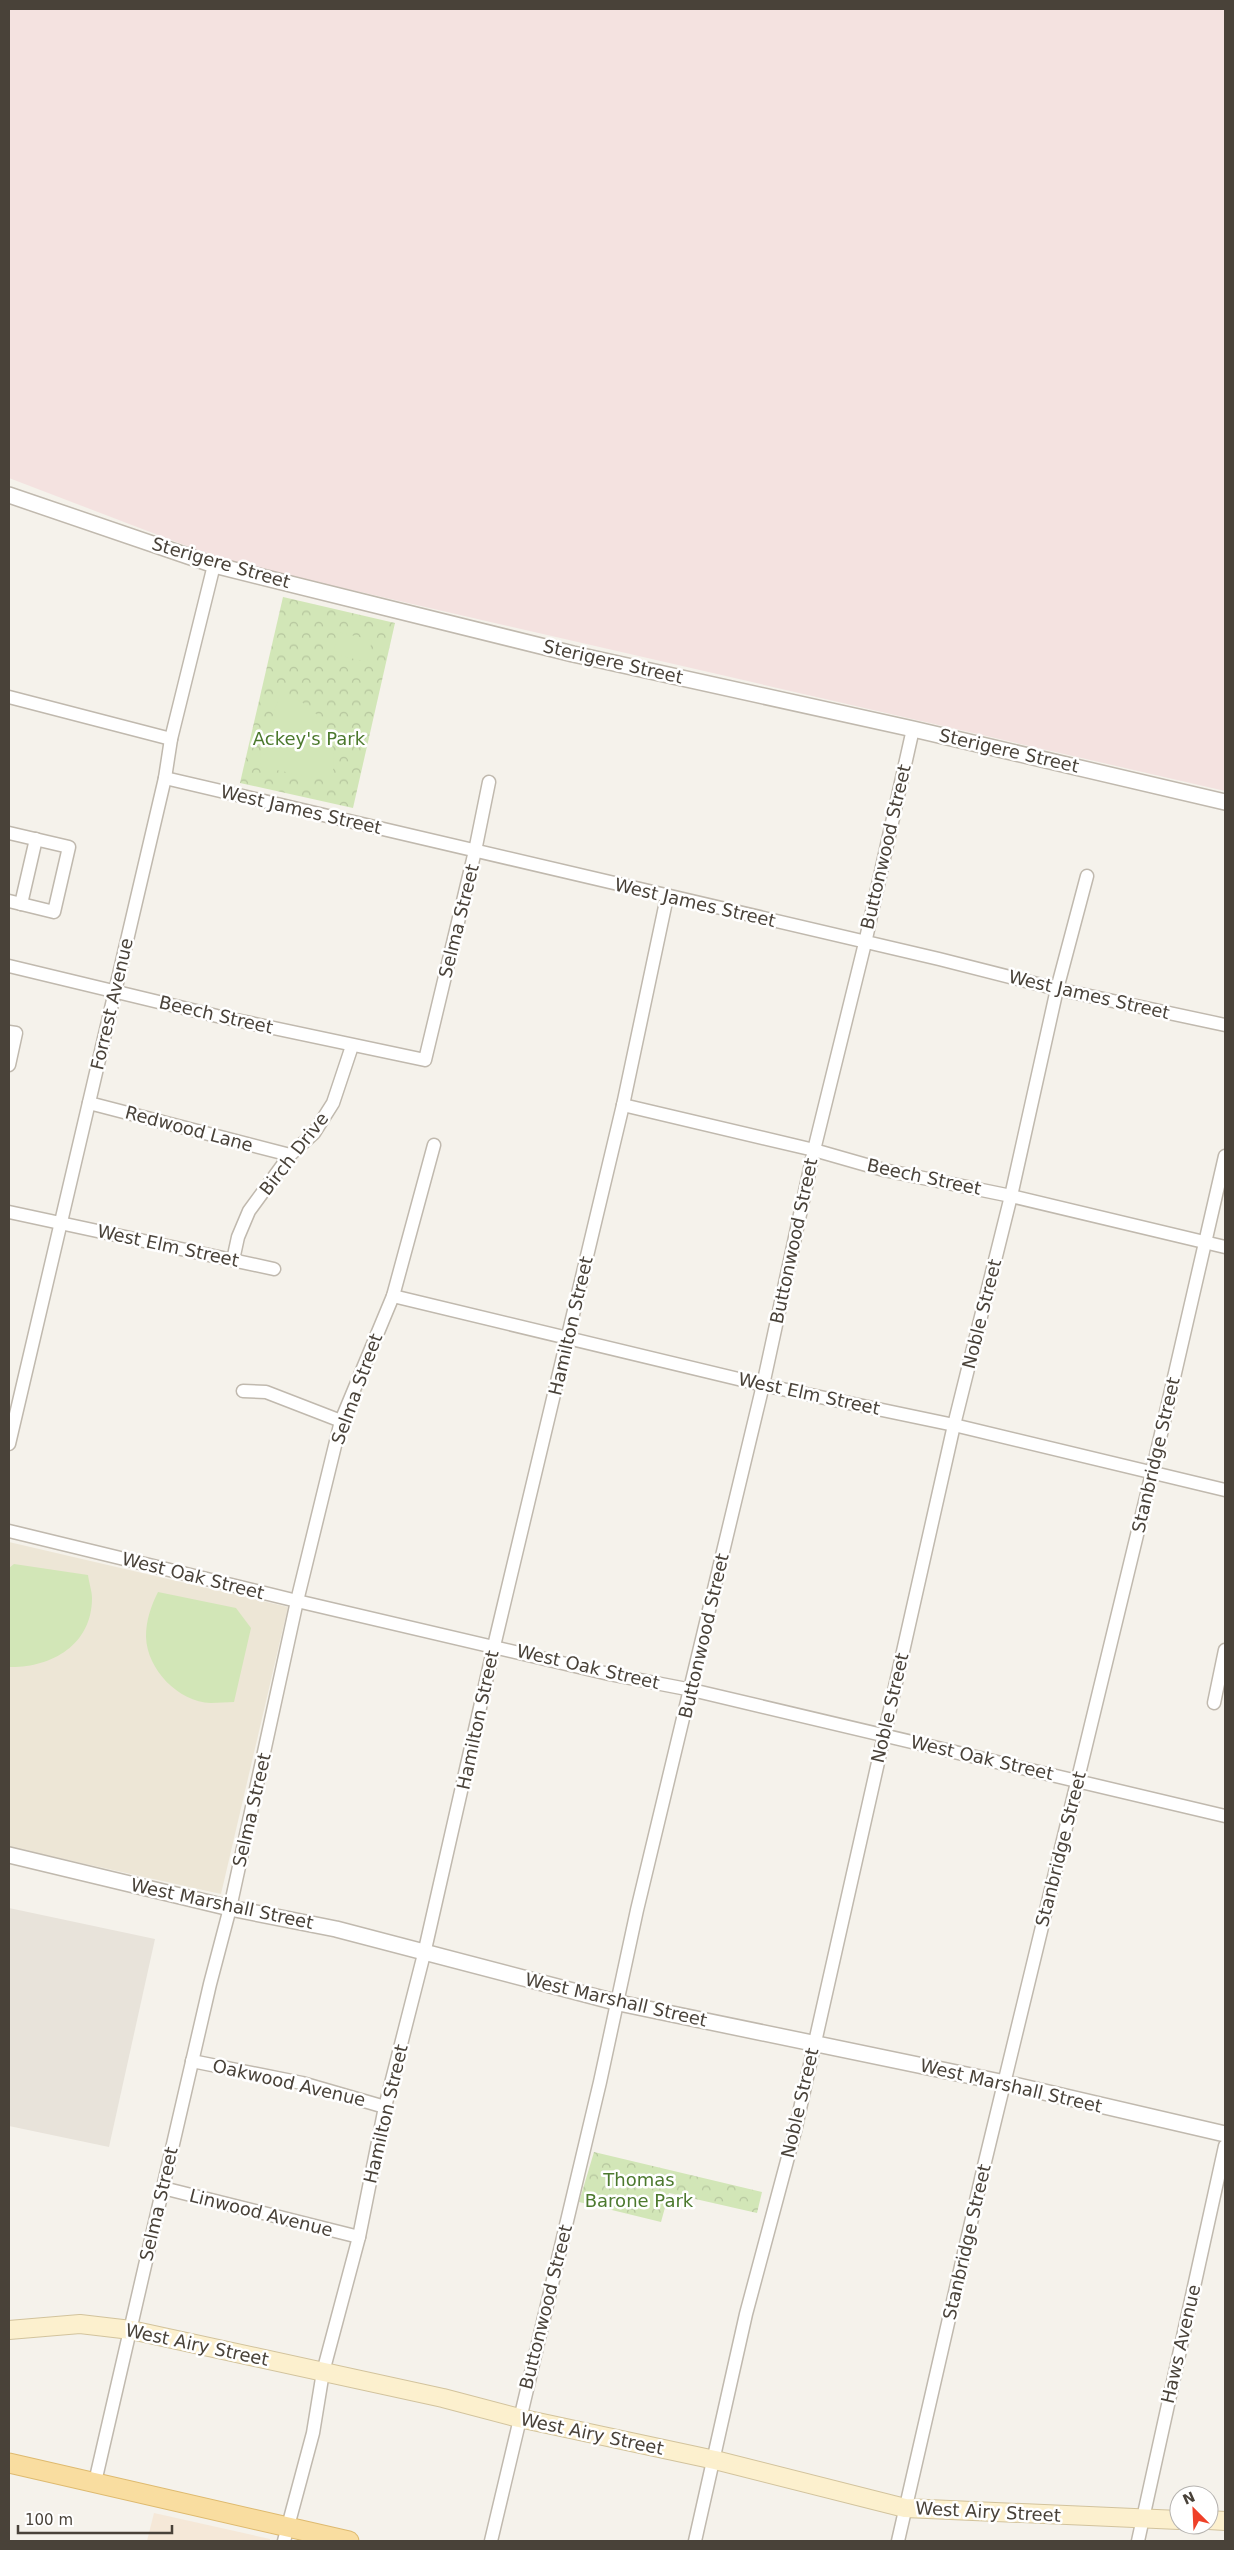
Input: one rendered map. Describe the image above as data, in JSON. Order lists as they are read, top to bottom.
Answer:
{
  "streets": {
    "main road": ["West Airy Street"],
    "street": [
      "Sterigere Street",
      "West James Street",
      "Buttonwood Street",
      "Selma Street",
      "Forrest Avenue",
      "Beech Street",
      "Redwood Lane",
      "Birch Drive",
      "West Elm Street",
      "Noble Street",
      "Hamilton Street",
      "Stanbridge Street",
      "West Oak Street",
      "West Marshall Street",
      "Oakwood Avenue",
      "Linwood Avenue",
      "Haws Avenue"
    ]
  },
  "crossings": [
    ["Sterigere Street", "Buttonwood Street"],
    ["Sterigere Street", "Forrest Avenue"],
    ["West James Street", "Buttonwood Street"],
    ["West James Street", "Selma Street"],
    ["West James Street", "Forrest Avenue"],
    ["West James Street", "Noble Street"],
    ["West James Street", "Hamilton Street"],
    ["Buttonwood Street", "Beech Street"],
    ["Buttonwood Street", "West Elm Street"],
    ["Buttonwood Street", "West Oak Street"],
    ["Buttonwood Street", "West Marshall Street"],
    ["Buttonwood Street", "West Airy Street"],
    ["Selma Street", "Beech Street"],
    ["Selma Street", "West Elm Street"],
    ["Selma Street", "West Oak Street"],
    ["Selma Street", "West Marshall Street"],
    ["Selma Street", "Oakwood Avenue"],
    ["Selma Street", "Linwood Avenue"],
    ["Selma Street", "West Airy Street"],
    ["Forrest Avenue", "Beech Street"],
    ["Forrest Avenue", "Redwood Lane"],
    ["Forrest Avenue", "West Elm Street"],
    ["Beech Street", "Birch Drive"],
    ["Beech Street", "Noble Street"],
    ["Beech Street", "Hamilton Street"],
    ["Beech Street", "Stanbridge Street"],
    ["Redwood Lane", "Birch Drive"],
    ["Birch Drive", "West Elm Street"],
    ["West Elm Street", "Noble Street"],
    ["West Elm Street", "Hamilton Street"],
    ["West Elm Street", "Stanbridge Street"],
    ["Noble Street", "West Oak Street"],
    ["Noble Street", "West Marshall Street"],
    ["Noble Street", "West Airy Street"],
    ["Hamilton Street", "West Oak Street"],
    ["Hamilton Street", "West Marshall Street"],
    ["Hamilton Street", "Oakwood Avenue"],
    ["Hamilton Street", "Linwood Avenue"],
    ["Hamilton Street", "West Airy Street"],
    ["Stanbridge Street", "West Oak Street"],
    ["Stanbridge Street", "West Marshall Street"],
    ["Stanbridge Street", "West Airy Street"],
    ["Haws Avenue", "West Airy Street"]
  ],
  "parks": ["Ackey's Park", "Thomas Barone Park"],
  "scale_bar": "100 m",
  "north": "top left"
}
